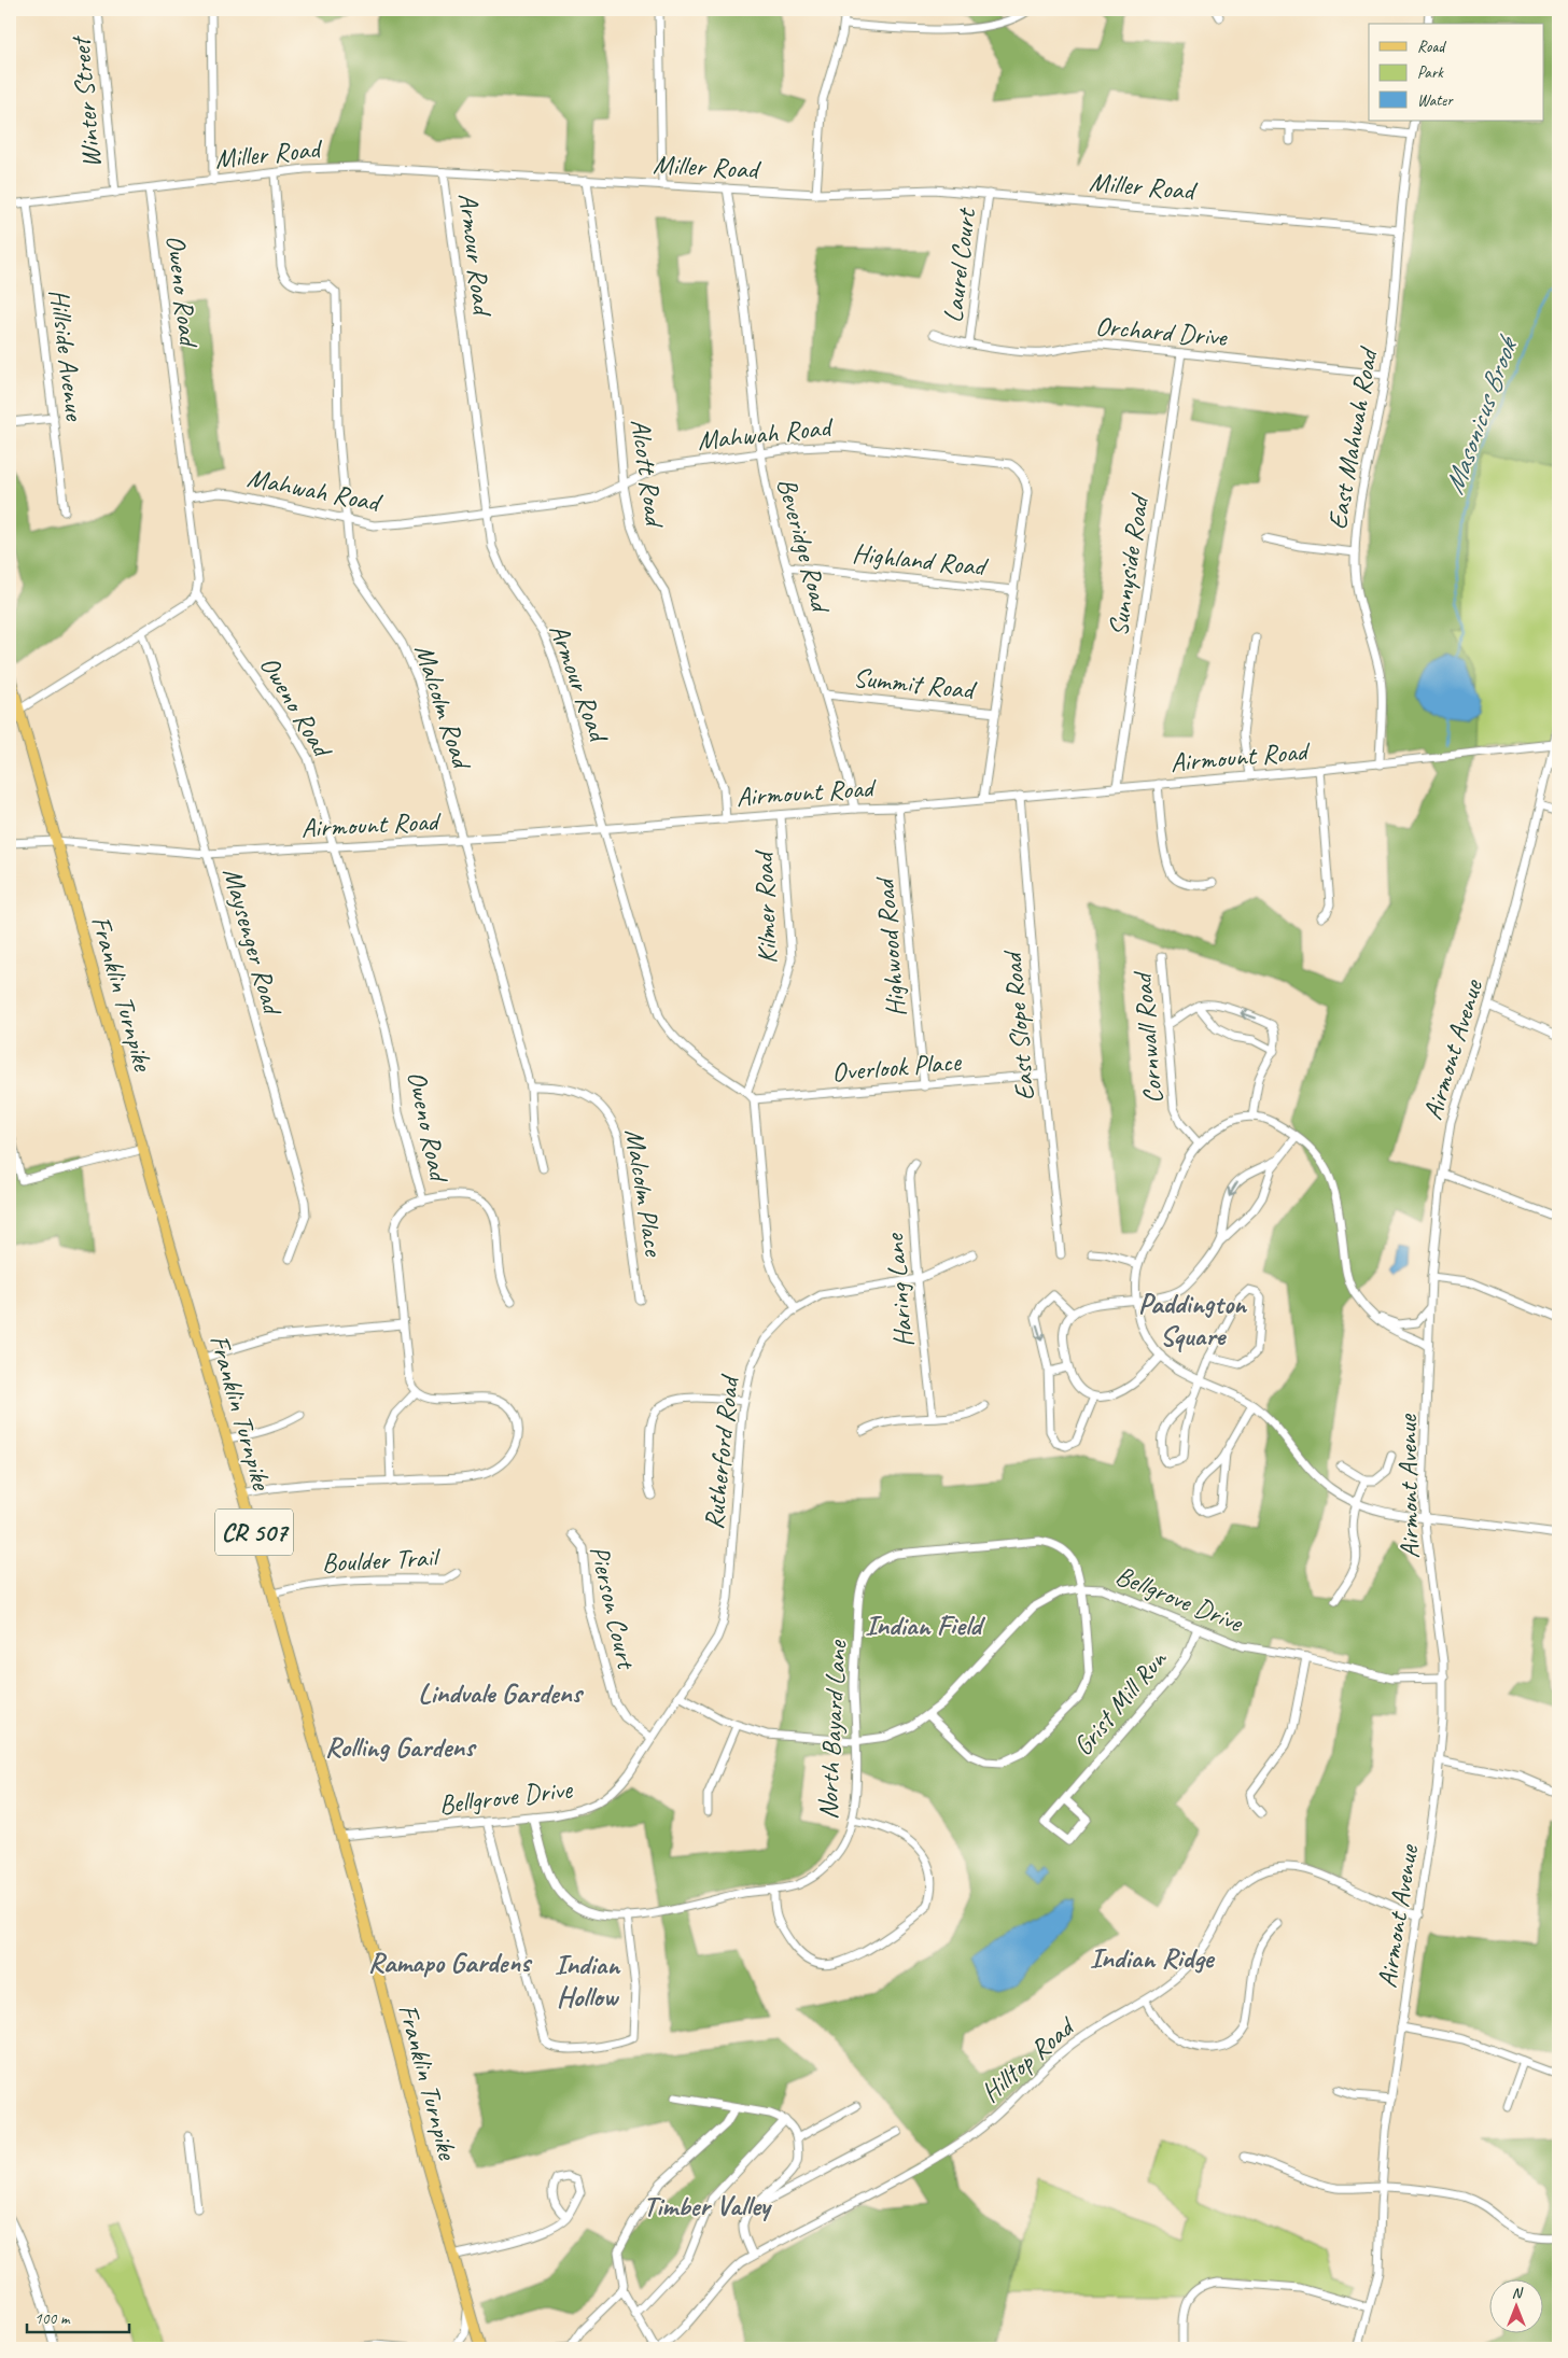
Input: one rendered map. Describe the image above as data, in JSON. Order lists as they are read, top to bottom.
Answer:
{
  "streets": {
    "main road": ["Franklin Turnpike", "CR 507"],
    "street": [
      "Winter Street",
      "Miller Road",
      "Armour Road",
      "Laurel Court",
      "Oweno Road",
      "Orchard Drive",
      "Hillside Avenue",
      "Mahwah Road",
      "East Mahwah Road",
      "Alcott Road",
      "Beveridge Road",
      "Highland Road",
      "Sunnyside Road",
      "Summit Road",
      "Malcolm Road",
      "Airmount Road",
      "Kilmer Road",
      "Maysenger Road",
      "Highwood Road",
      "East Slope Road",
      "Cornwall Road",
      "Airmont Avenue",
      "Overlook Place",
      "Malcolm Place",
      "Haring Lane",
      "Rutherford Road",
      "Boulder Trail",
      "Bellgrove Drive",
      "Pierson Court",
      "Grist Mill Run",
      "North Bayard Lane",
      "Hilltop Road"
    ]
  },
  "crossings": [
    ["Winter Street", "Miller Road"],
    ["Miller Road", "Armour Road"],
    ["Miller Road", "Laurel Court"],
    ["Miller Road", "Oweno Road"],
    ["Miller Road", "Hillside Avenue"],
    ["Miller Road", "East Mahwah Road"],
    ["Miller Road", "Alcott Road"],
    ["Miller Road", "Beveridge Road"],
    ["Miller Road", "Malcolm Road"],
    ["Armour Road", "Mahwah Road"],
    ["Armour Road", "Airmount Road"],
    ["Armour Road", "Kilmer Road"],
    ["Armour Road", "Overlook Place"],
    ["Laurel Court", "Orchard Drive"],
    ["Oweno Road", "Mahwah Road"],
    ["Oweno Road", "Airmount Road"],
    ["Orchard Drive", "East Mahwah Road"],
    ["Orchard Drive", "Sunnyside Road"],
    ["Mahwah Road", "Alcott Road"],
    ["Mahwah Road", "Beveridge Road"],
    ["Mahwah Road", "Highland Road"],
    ["Mahwah Road", "Summit Road"],
    ["Mahwah Road", "Malcolm Road"],
    ["Mahwah Road", "Airmount Road"],
    ["East Mahwah Road", "Airmount Road"],
    ["Alcott Road", "Airmount Road"],
    ["Beveridge Road", "Highland Road"],
    ["Beveridge Road", "Summit Road"],
    ["Beveridge Road", "Airmount Road"],
    ["Sunnyside Road", "Airmount Road"],
    ["Malcolm Road", "Airmount Road"],
    ["Malcolm Road", "Malcolm Place"],
    ["Airmount Road", "Kilmer Road"],
    ["Airmount Road", "Maysenger Road"],
    ["Airmount Road", "Highwood Road"],
    ["Airmount Road", "Franklin Turnpike"],
    ["Airmount Road", "East Slope Road"],
    ["Airmount Road", "Airmont Avenue"],
    ["Highwood Road", "Overlook Place"],
    ["Franklin Turnpike", "Boulder Trail"],
    ["Franklin Turnpike", "Bellgrove Drive"],
    ["East Slope Road", "Overlook Place"],
    ["Airmont Avenue", "Bellgrove Drive"],
    ["Airmont Avenue", "Hilltop Road"],
    ["Haring Lane", "Rutherford Road"],
    ["Rutherford Road", "Bellgrove Drive"],
    ["Bellgrove Drive", "Pierson Court"],
    ["Bellgrove Drive", "Grist Mill Run"],
    ["Bellgrove Drive", "North Bayard Lane"]
  ],
  "districts": [
    "Paddington Square",
    "Indian Field",
    "Lindvale Gardens",
    "Rolling Gardens",
    "Indian Ridge",
    "Ramapo Gardens",
    "Indian Hollow",
    "Timber Valley"
  ],
  "water": ["Masonicus Brook"],
  "legend": ["Road", "Park", "Water"],
  "scale_bar": "100 m",
  "north": "top"
}
